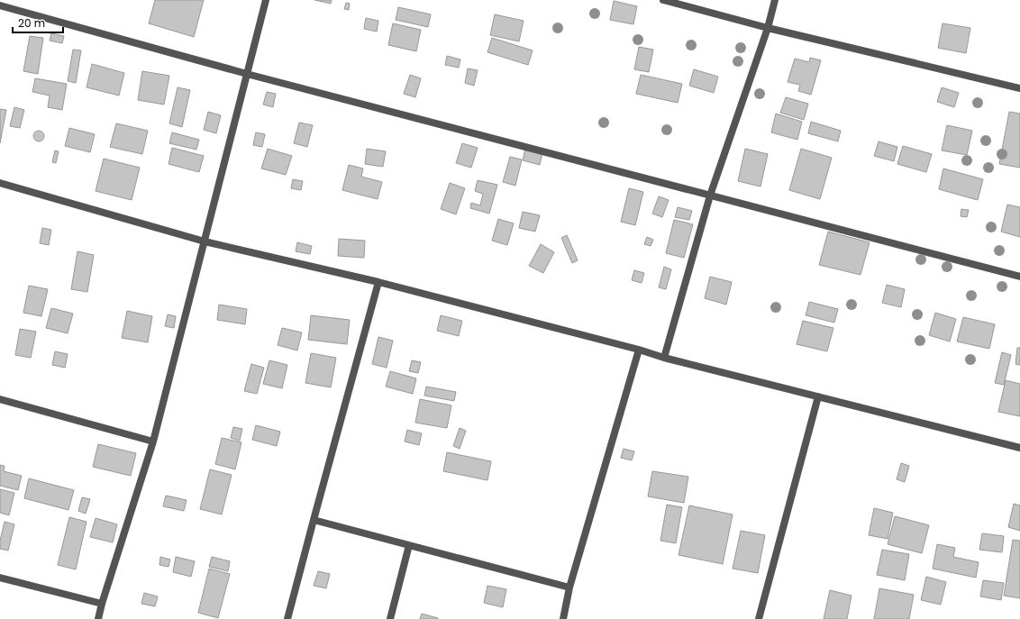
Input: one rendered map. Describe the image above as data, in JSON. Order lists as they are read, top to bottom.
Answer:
{
  "scale_bar": "20 m"
}
